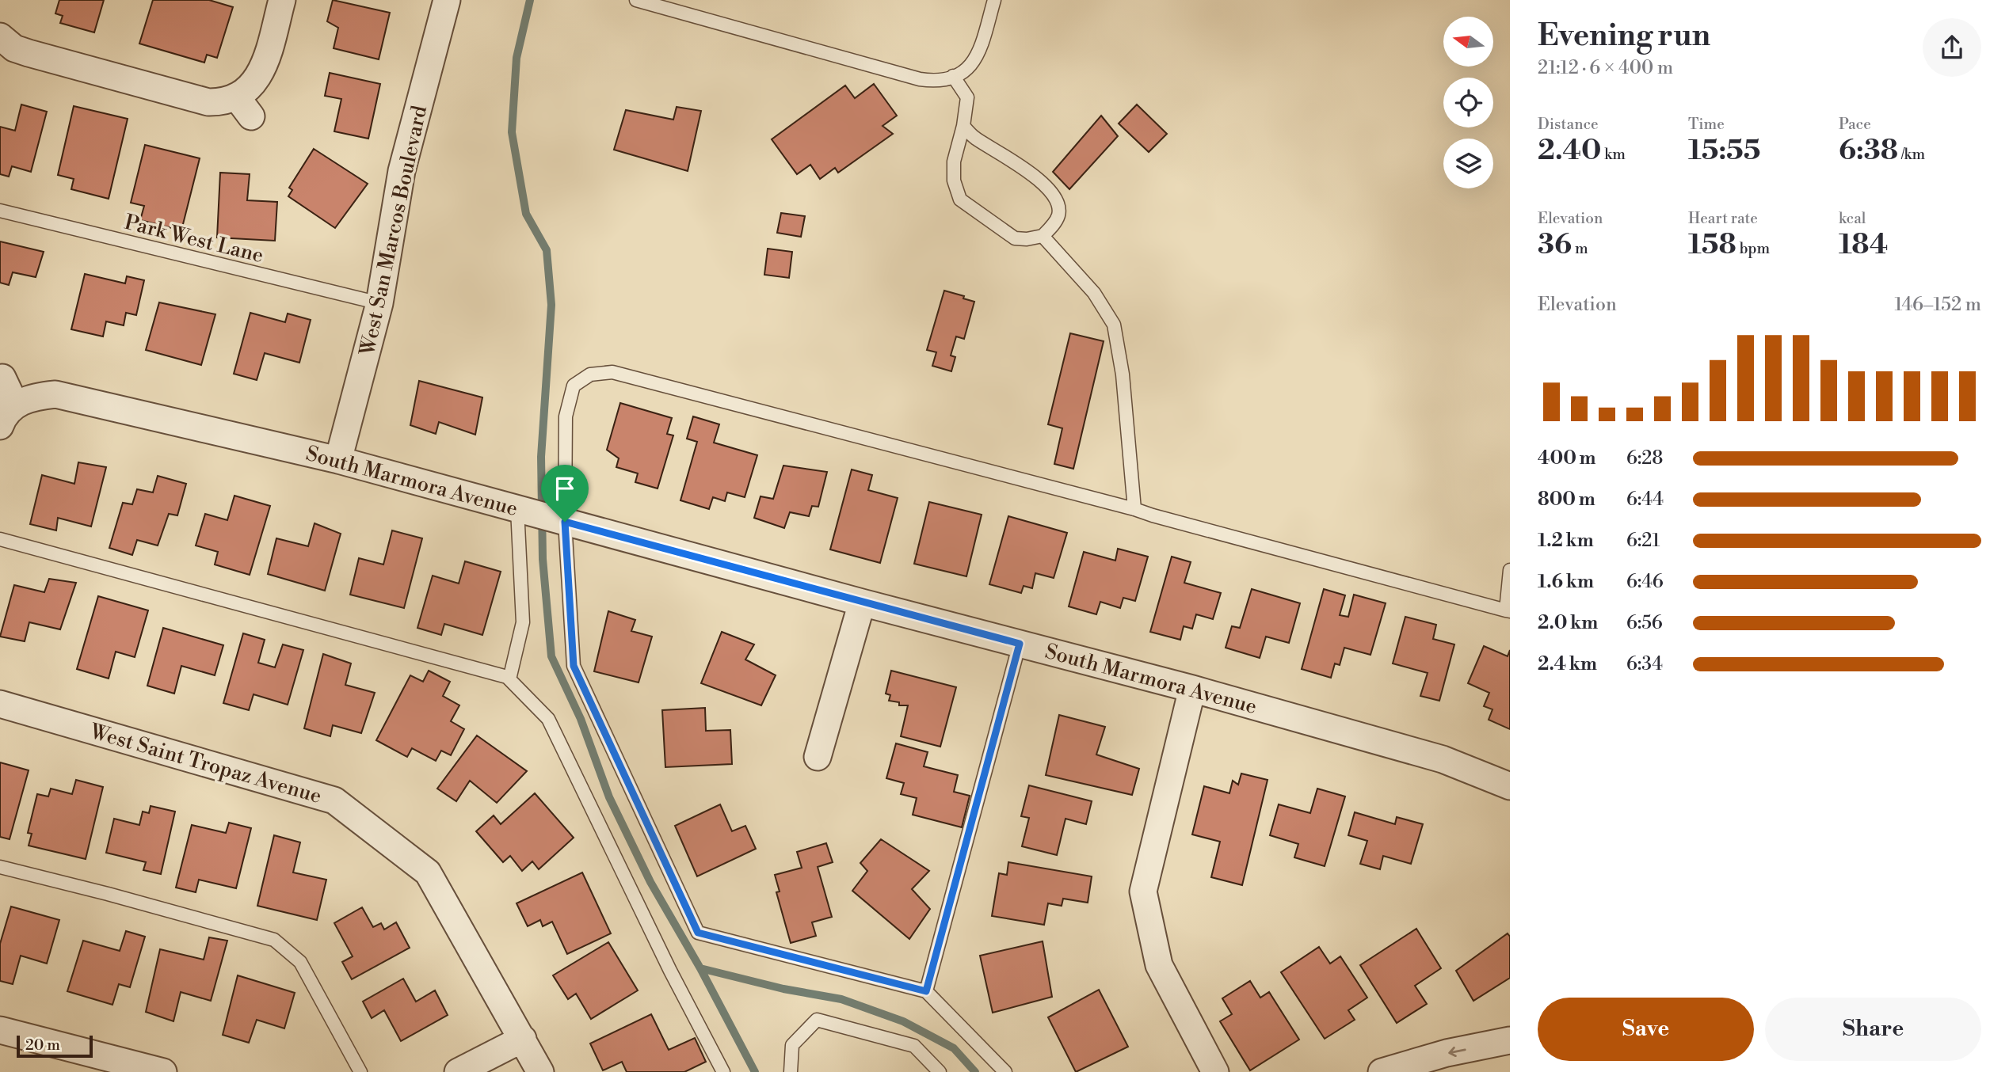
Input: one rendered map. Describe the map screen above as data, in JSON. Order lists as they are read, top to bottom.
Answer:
{
  "streets": {
    "street": ["West San Marcos Boulevard", "South Marmora Avenue", "West Saint Tropaz Avenue"],
    "lane": ["Park West Lane"]
  },
  "crossings": [
    ["West San Marcos Boulevard", "Park West Lane"],
    ["West San Marcos Boulevard", "South Marmora Avenue"]
  ],
  "scale_bar": "20 m",
  "north": "left",
  "page": {
    "heading": ["Evening run", "21:12 · 6 × 400 m"],
    "stats": [
      ["Distance", "2.40 km"],
      ["Time", "15:55"],
      ["Pace", "6:38 /km"],
      ["Elevation", "36 m"],
      ["Heart rate", "158 bpm"],
      ["kcal", "184"]
    ],
    "chart": ["Elevation", "146–152 m"],
    "list": [
      {
        "name": "400 m",
        "note": "6:28"
      },
      {
        "name": "800 m",
        "note": "6:44"
      },
      {
        "name": "1.2 km",
        "note": "6:21"
      },
      {
        "name": "1.6 km",
        "note": "6:46"
      },
      {
        "name": "2.0 km",
        "note": "6:56"
      },
      {
        "name": "2.4 km",
        "note": "6:34"
      }
    ],
    "buttons": ["Save", "Share"],
    "scale": "20 m"
  }
}
